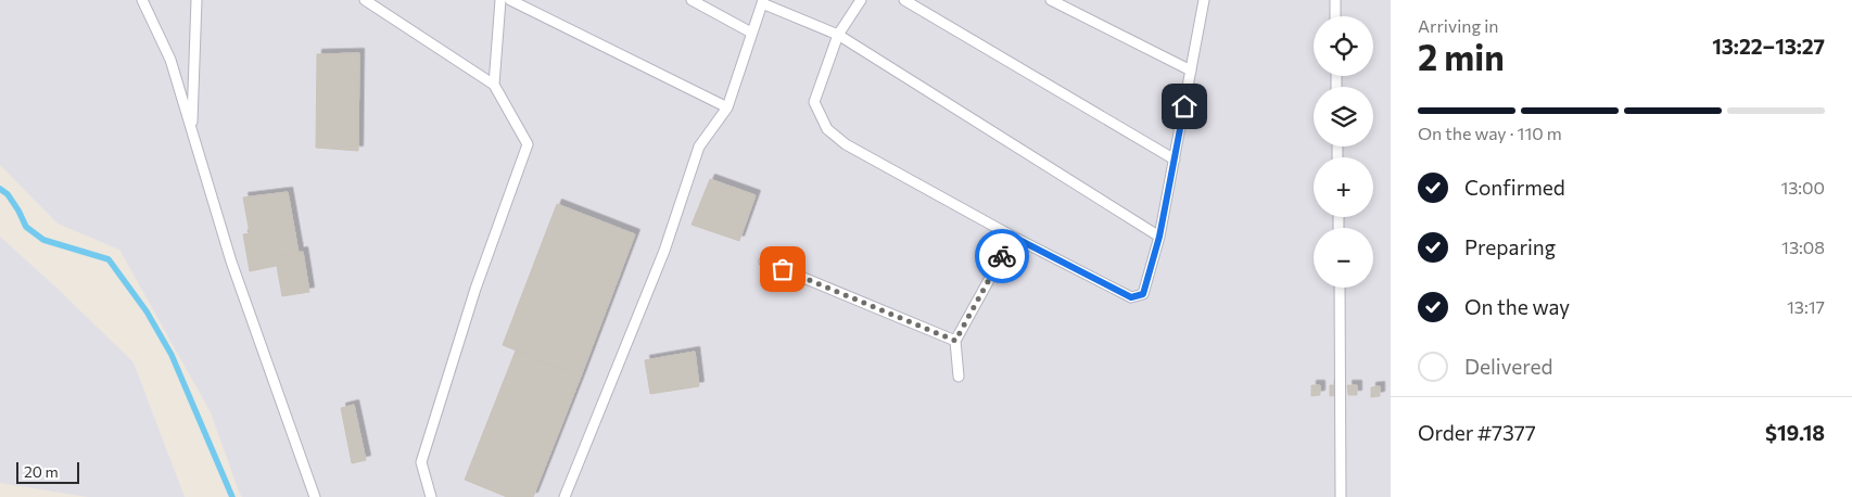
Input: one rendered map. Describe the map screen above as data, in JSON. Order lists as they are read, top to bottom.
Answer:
{
  "scale_bar": "20 m",
  "page": {
    "heading": ["2 min", "Arriving in", "13:22–13:27"],
    "panel": ["Order #7377", "$19.18"],
    "map_buttons": ["+", "−"],
    "bar": "On the way · 110 m",
    "list": [
      ["Confirmed", "13:00"],
      ["Preparing", "13:08"],
      ["On the way", "13:17"],
      "Delivered"
    ],
    "scale": "20 m"
  }
}
